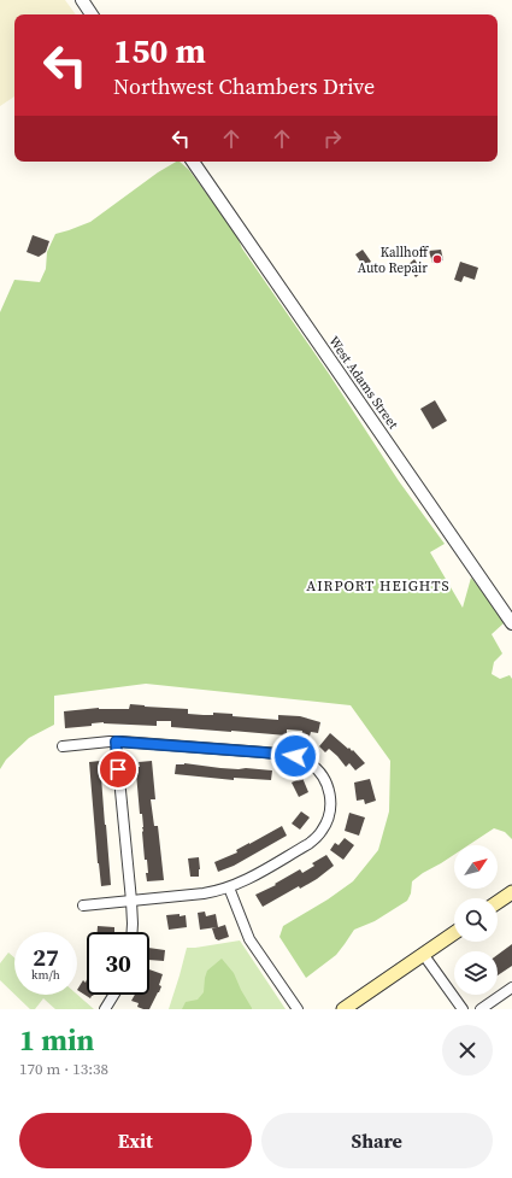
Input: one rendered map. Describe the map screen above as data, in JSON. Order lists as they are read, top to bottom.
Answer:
{
  "streets": {
    "street": ["West Adams Street"]
  },
  "districts": ["AIRPORT HEIGHTS"],
  "places": ["Kallhoff Auto Repair"],
  "north": "top right",
  "page": {
    "turn": ["150 m", "Northwest Chambers Drive"],
    "speed": "27 km/h",
    "limit": "30",
    "heading": ["1 min", "170 m · 13:38"],
    "buttons": ["Exit", "Share"]
  }
}
